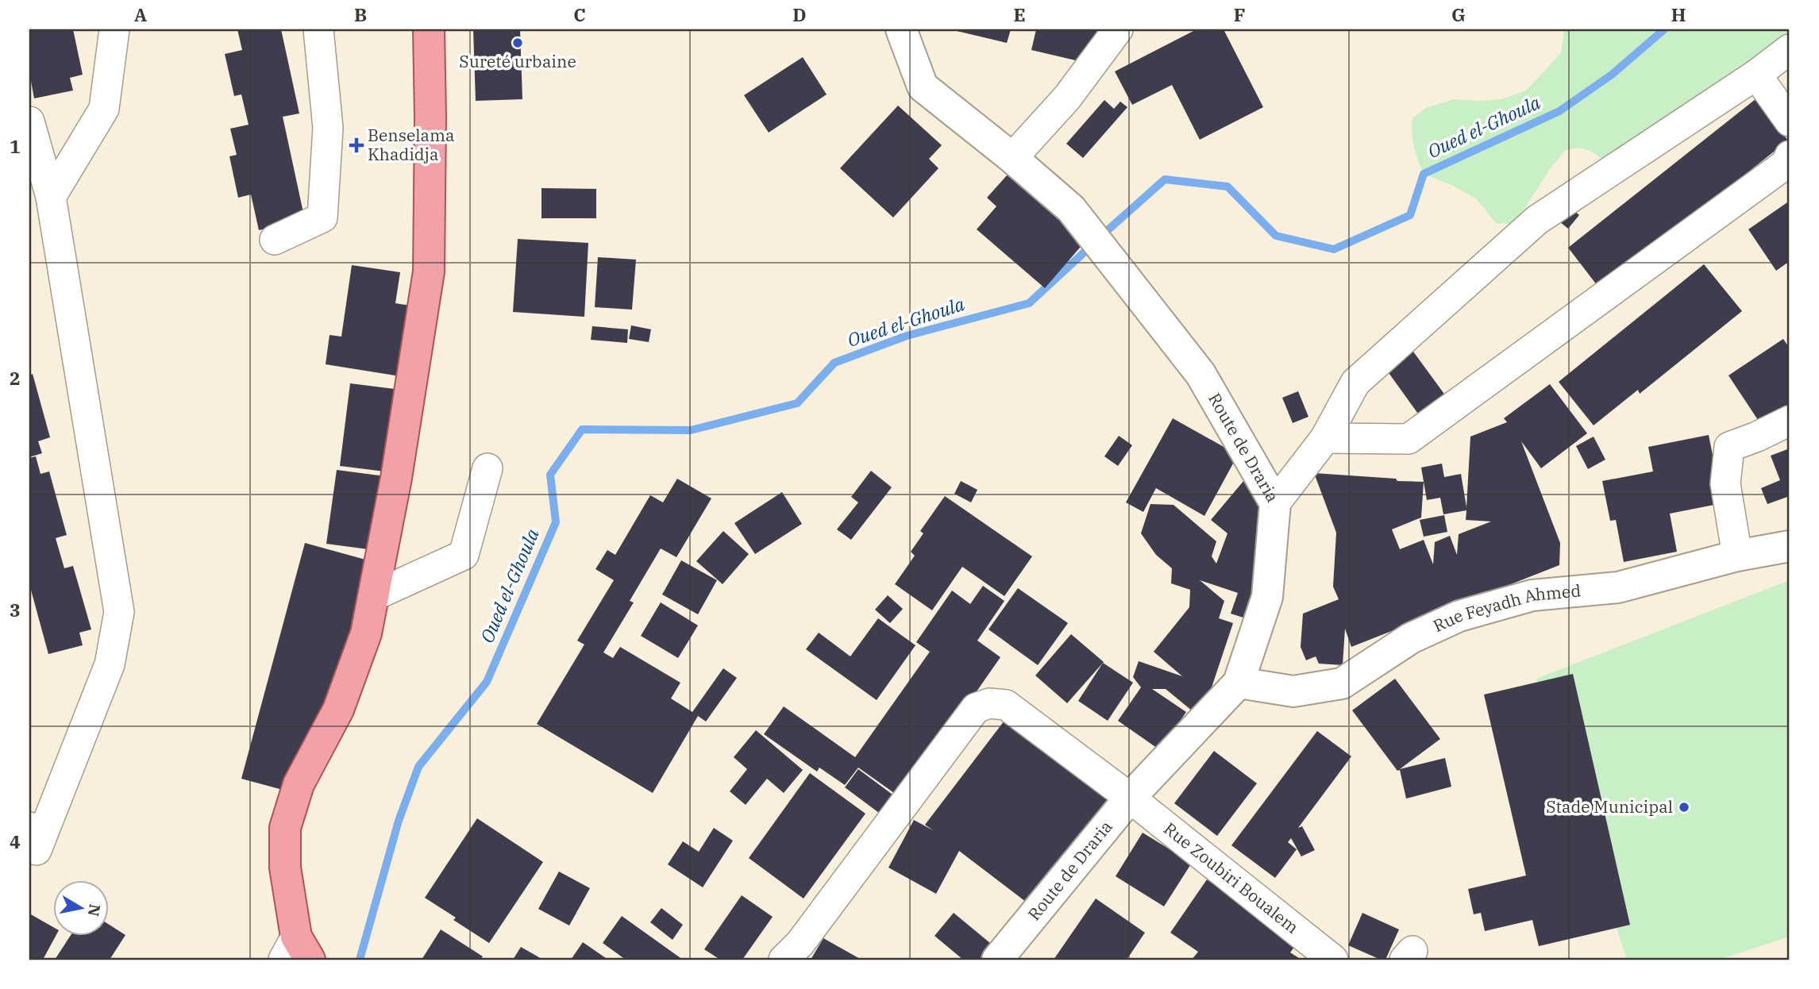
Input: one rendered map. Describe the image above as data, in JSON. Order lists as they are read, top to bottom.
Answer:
{
  "streets": {
    "main road": ["Route de Draria", "Rue Feyadh Ahmed"],
    "street": ["Rue Zoubiri Boualem"]
  },
  "crossings": [
    ["Route de Draria", "Rue Feyadh Ahmed"],
    ["Route de Draria", "Rue Zoubiri Boualem"]
  ],
  "water": ["Oued el-Ghoula"],
  "places": {
    "other": ["Sureté urbaine", "Stade Municipal"],
    "health": ["Benselama Khadidja"]
  },
  "north": "right",
  "grid": {
    "columns": [
      "A",
      "B",
      "C",
      "D",
      "E",
      "F",
      "G",
      "H"
    ],
    "rows": [
      "1",
      "2",
      "3",
      "4"
    ]
  }
}
